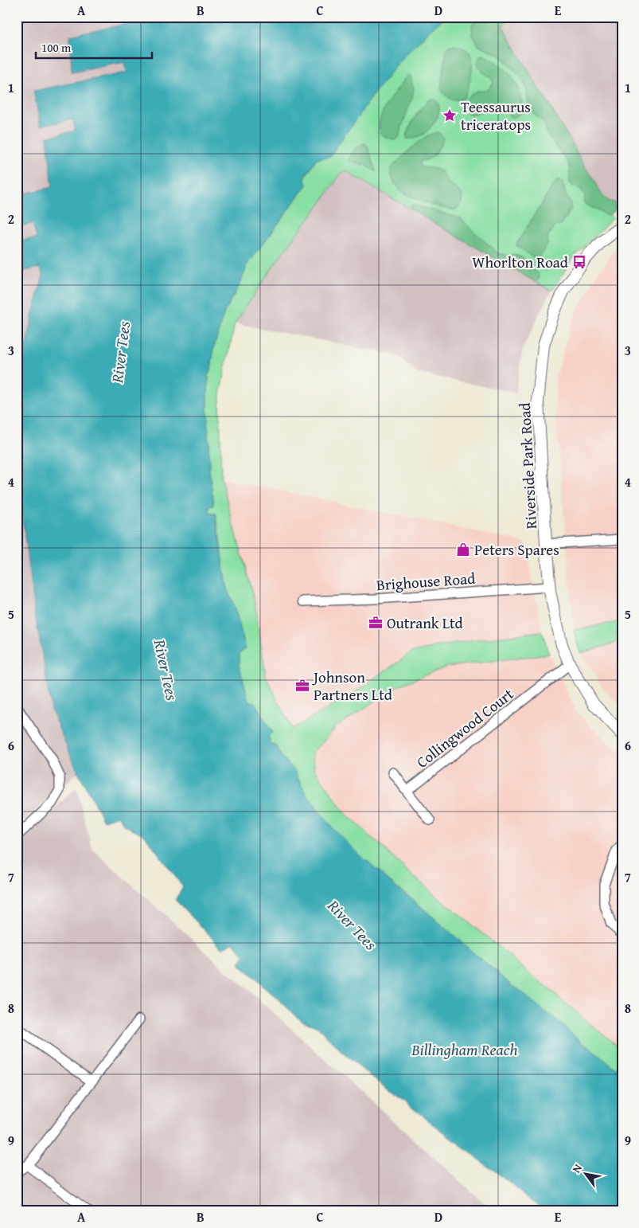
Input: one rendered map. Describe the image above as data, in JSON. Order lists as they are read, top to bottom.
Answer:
{
  "streets": {
    "street": ["Riverside Park Road", "Brighouse Road", "Collingwood Court"]
  },
  "crossings": [
    ["Riverside Park Road", "Brighouse Road"],
    ["Riverside Park Road", "Collingwood Court"]
  ],
  "water": ["River Tees", "Billingham Reach"],
  "places": {
    "place": ["Teessaurus triceratops"],
    "bus stop": ["Whorlton Road"],
    "shop": ["Peters Spares"],
    "office": ["Outrank Ltd", "Johnson Partners Ltd"]
  },
  "scale_bar": "100 m",
  "north": "top left",
  "grid": {
    "columns": [
      "A",
      "B",
      "C",
      "D",
      "E"
    ],
    "rows": [
      "1",
      "2",
      "3",
      "4",
      "5",
      "6",
      "7",
      "8",
      "9"
    ]
  }
}
